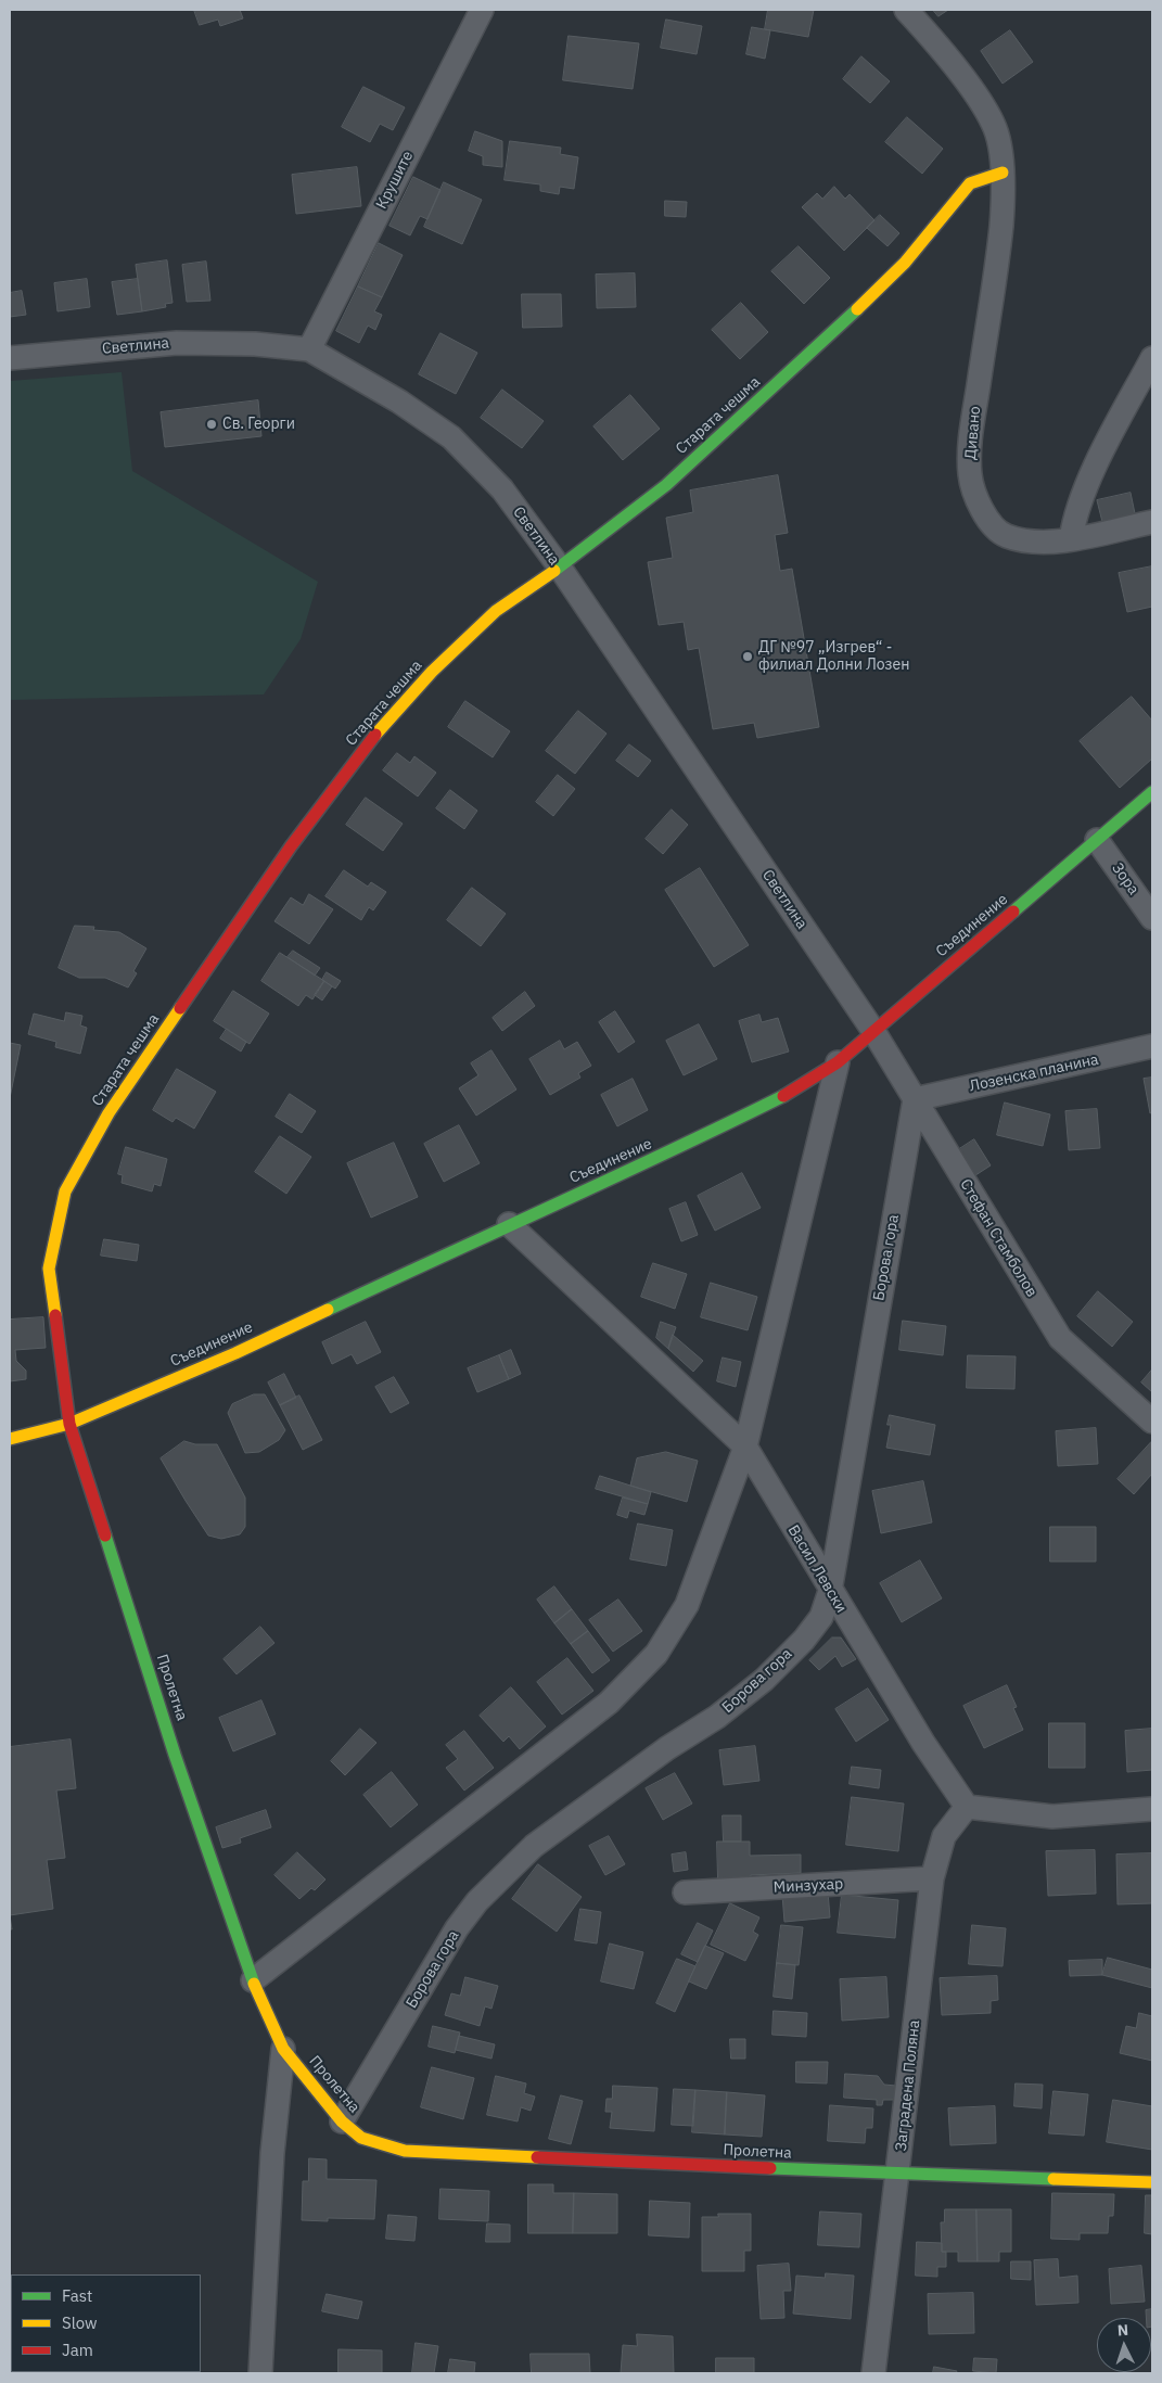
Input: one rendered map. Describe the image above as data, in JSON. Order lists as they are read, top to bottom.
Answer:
{
  "streets": {
    "street": [
      "Крушите",
      "Светлина",
      "Старата чешма",
      "Дивано",
      "Зора",
      "Съединение",
      "Лозенска планина",
      "Стефан Стамболов",
      "Борова гора",
      "Васил Левски",
      "Пролетна",
      "Минзухар",
      "Заградена Поляна"
    ]
  },
  "crossings": [
    ["Крушите", "Светлина"],
    ["Светлина", "Старата чешма"],
    ["Светлина", "Съединение"],
    ["Светлина", "Стефан Стамболов"],
    ["Старата чешма", "Дивано"],
    ["Старата чешма", "Съединение"],
    ["Старата чешма", "Пролетна"],
    ["Зора", "Съединение"],
    ["Съединение", "Стефан Стамболов"],
    ["Съединение", "Васил Левски"],
    ["Съединение", "Пролетна"],
    ["Лозенска планина", "Стефан Стамболов"],
    ["Лозенска планина", "Борова гора"],
    ["Стефан Стамболов", "Борова гора"],
    ["Борова гора", "Васил Левски"],
    ["Борова гора", "Пролетна"],
    ["Васил Левски", "Заградена Поляна"],
    ["Пролетна", "Заградена Поляна"],
    ["Минзухар", "Заградена Поляна"]
  ],
  "places": ["Св. Георги", "ДГ №97 „Изгрев“ - филиал Долни Лозен"],
  "legend": ["Fast", "Slow", "Jam"],
  "north": "top"
}
